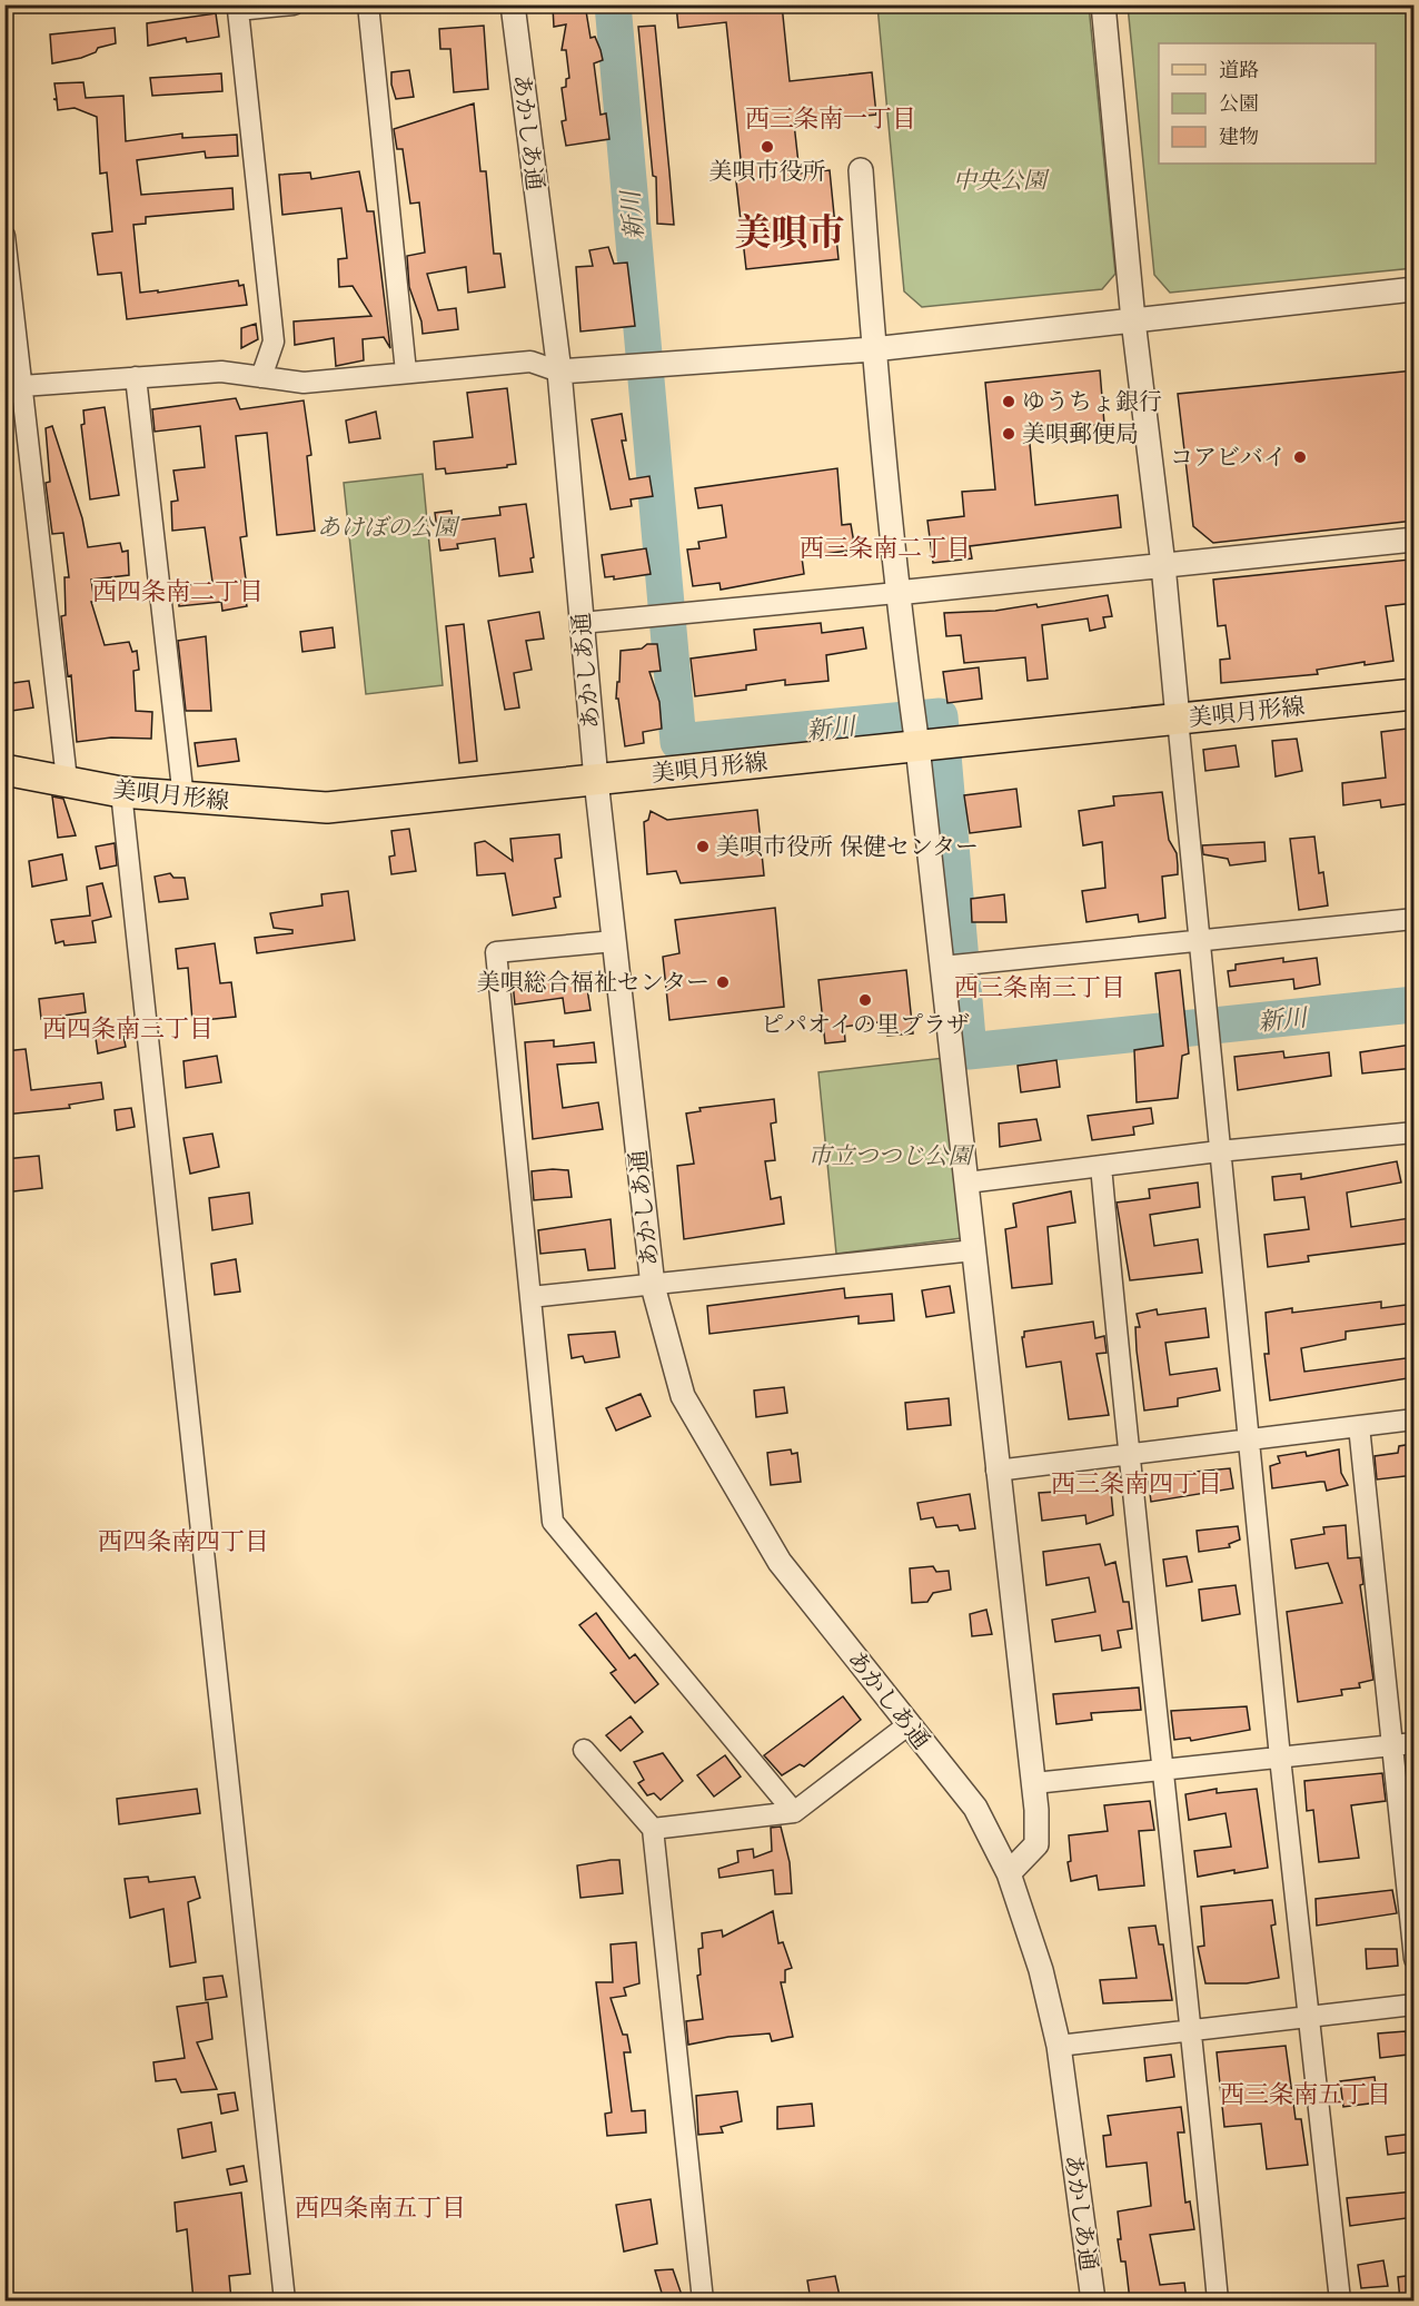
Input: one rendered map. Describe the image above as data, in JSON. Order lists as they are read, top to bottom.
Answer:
{
  "streets": {
    "main road": ["美唄月形線"],
    "street": ["あかしあ通"]
  },
  "crossings": [
    ["あかしあ通", "美唄月形線"]
  ],
  "districts": [
    "西三条南一丁目",
    "美唄市",
    "西三条南二丁目",
    "西四条南二丁目",
    "西三条南三丁目",
    "西四条南三丁目",
    "西三条南四丁目",
    "西四条南四丁目",
    "西三条南五丁目",
    "西四条南五丁目"
  ],
  "water": ["新川"],
  "parks": ["中央公園", "あけぼの公園", "市立つつじ公園"],
  "places": [
    "美唄市役所",
    "ゆうちょ銀行",
    "美唄郵便局",
    "コアビバイ",
    "美唄市役所 保健センター",
    "美唄総合福祉センター",
    "ピパオイの里プラザ"
  ],
  "legend": ["道路", "公園", "建物"]
}
